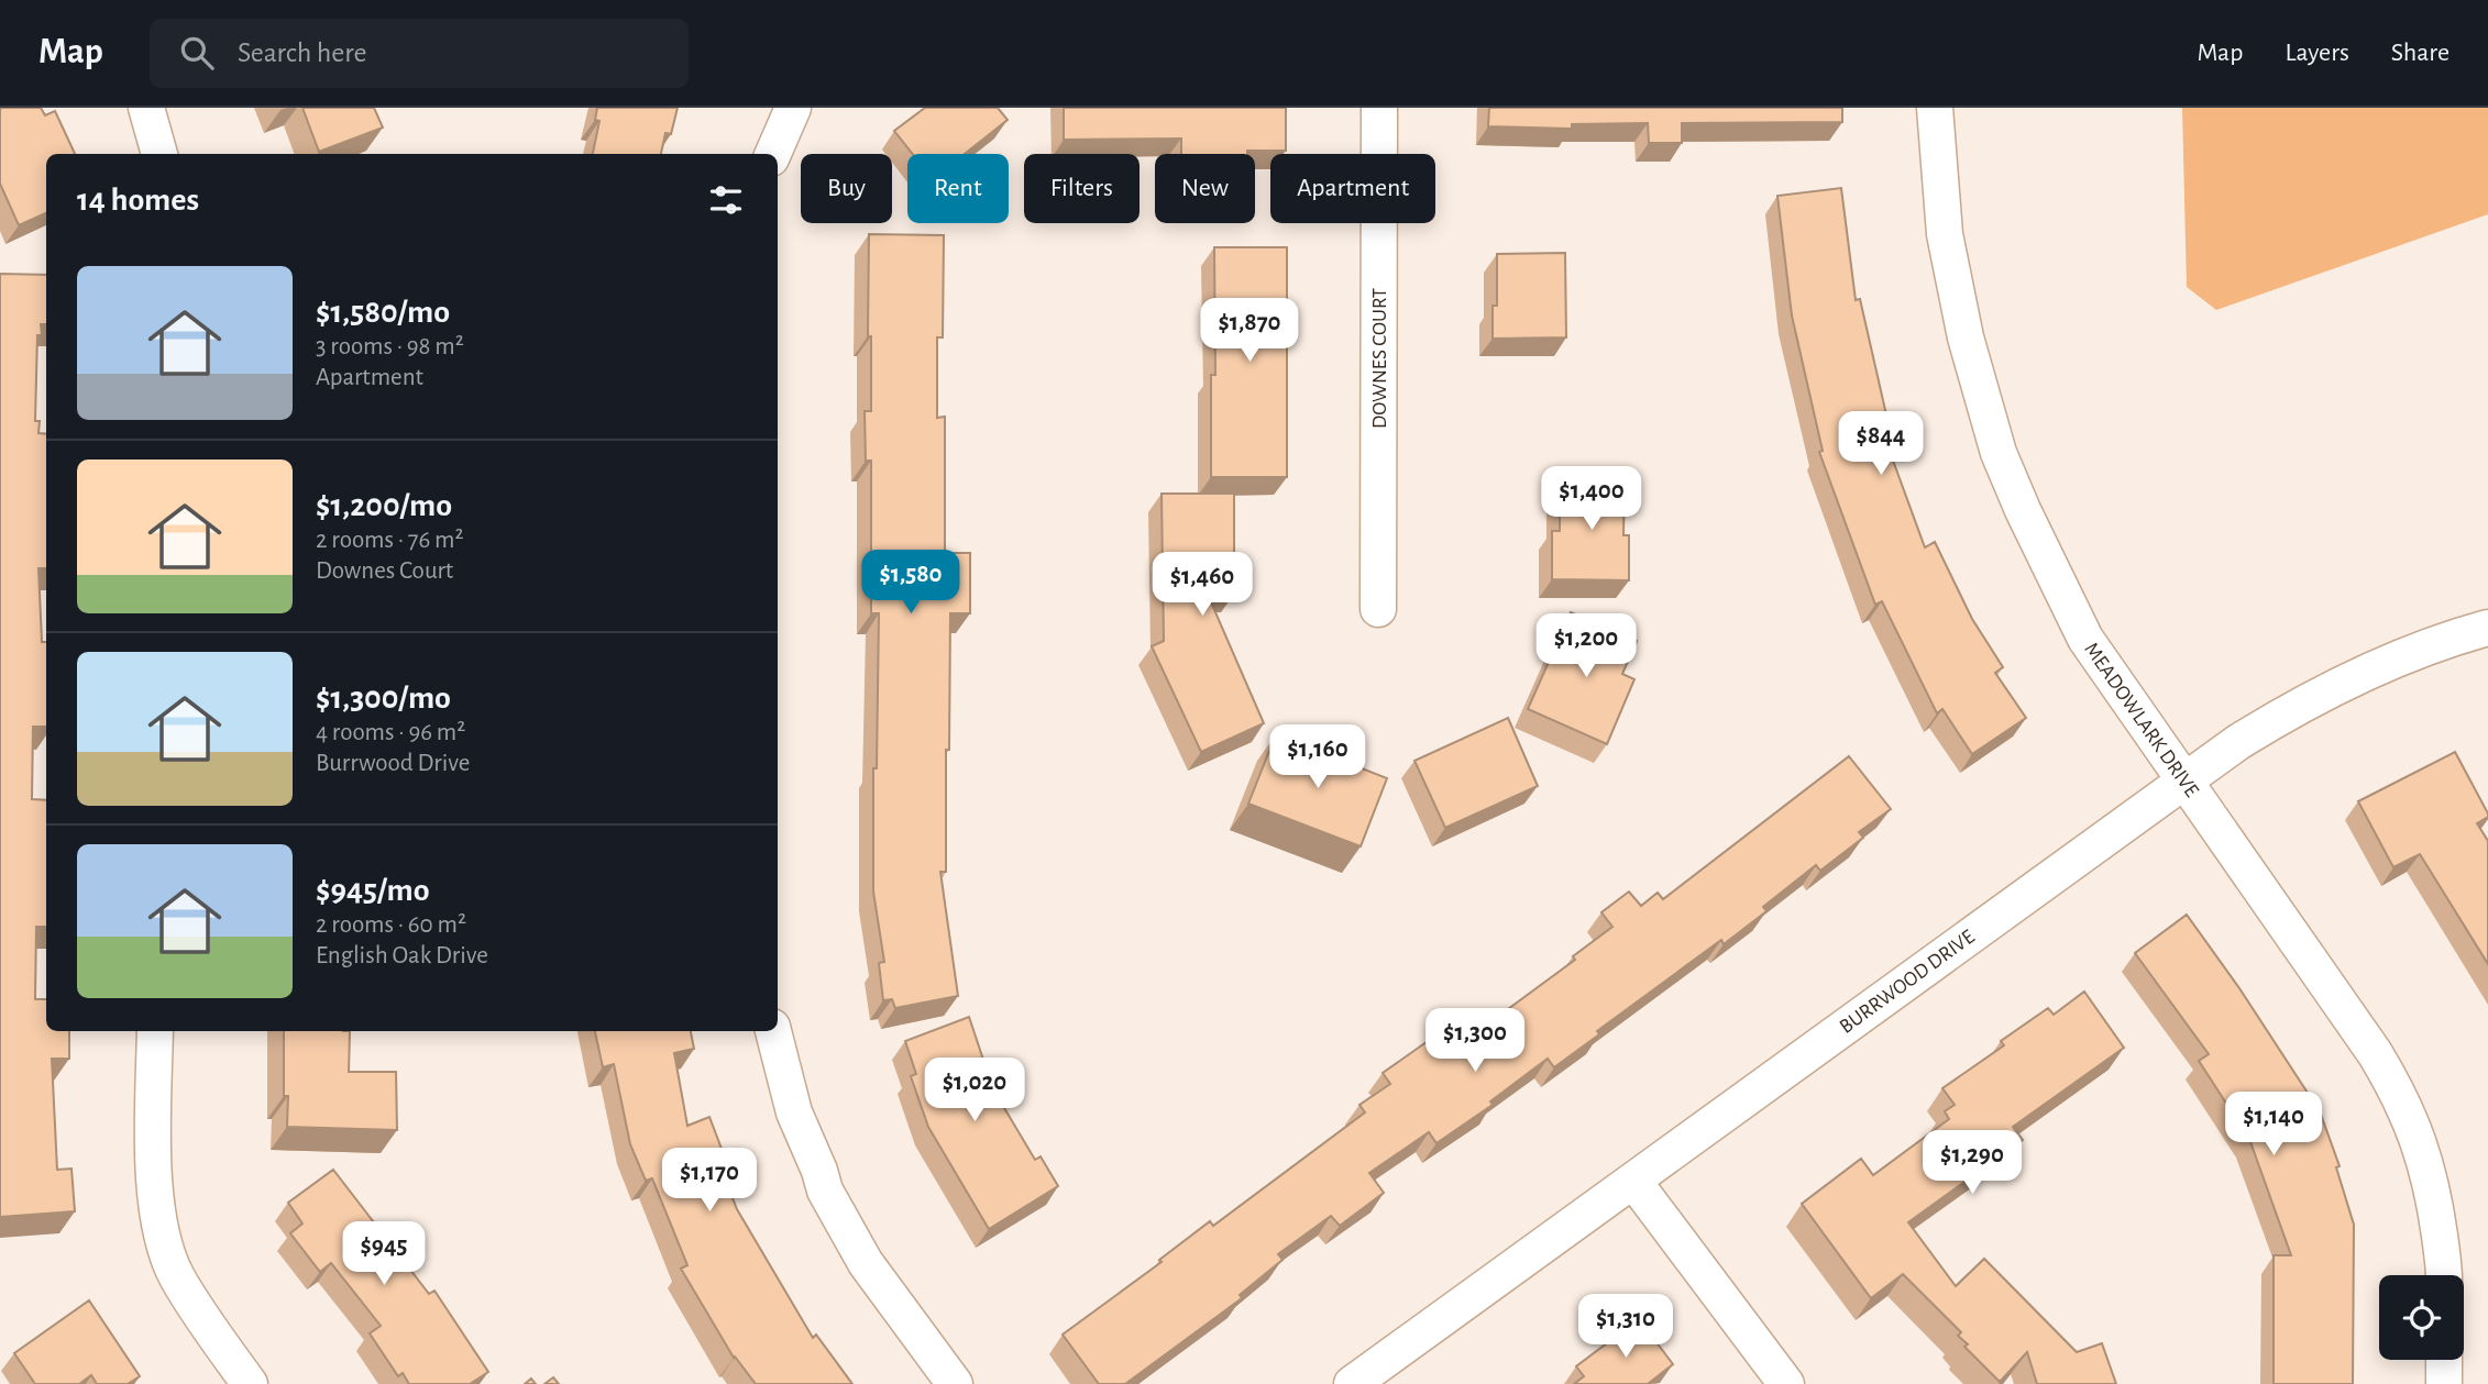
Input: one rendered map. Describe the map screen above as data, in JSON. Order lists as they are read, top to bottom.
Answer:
{
  "streets": {
    "street": ["DOWNES COURT", "MEADOWLARK DRIVE", "BURRWOOD DRIVE"]
  },
  "crossings": [
    ["MEADOWLARK DRIVE", "BURRWOOD DRIVE"]
  ],
  "page": {
    "header": "Map",
    "search": "Search here",
    "nav": ["Map", "Layers", "Share"],
    "chip": [
      "Buy",
      "Rent",
      "Filters",
      "New",
      "Apartment"
    ],
    "heading": "14 homes",
    "list": [
      {
        "name": "$1,580/mo",
        "note": "3 rooms · 98 m² · Apartment"
      },
      {
        "name": "$1,200/mo",
        "note": "2 rooms · 76 m² · Downes Court"
      },
      {
        "name": "$1,300/mo",
        "note": "4 rooms · 96 m² · Burrwood Drive"
      },
      {
        "name": "$945/mo",
        "note": "2 rooms · 60 m² · English Oak Drive"
      }
    ],
    "price": [
      "$1,870",
      "$844",
      "$1,400",
      "$1,580",
      "$1,460",
      "$1,200",
      "$1,160",
      "$1,300",
      "$1,020",
      "$1,140",
      "$1,290",
      "$1,170",
      "$945",
      "$1,310"
    ]
  }
}
